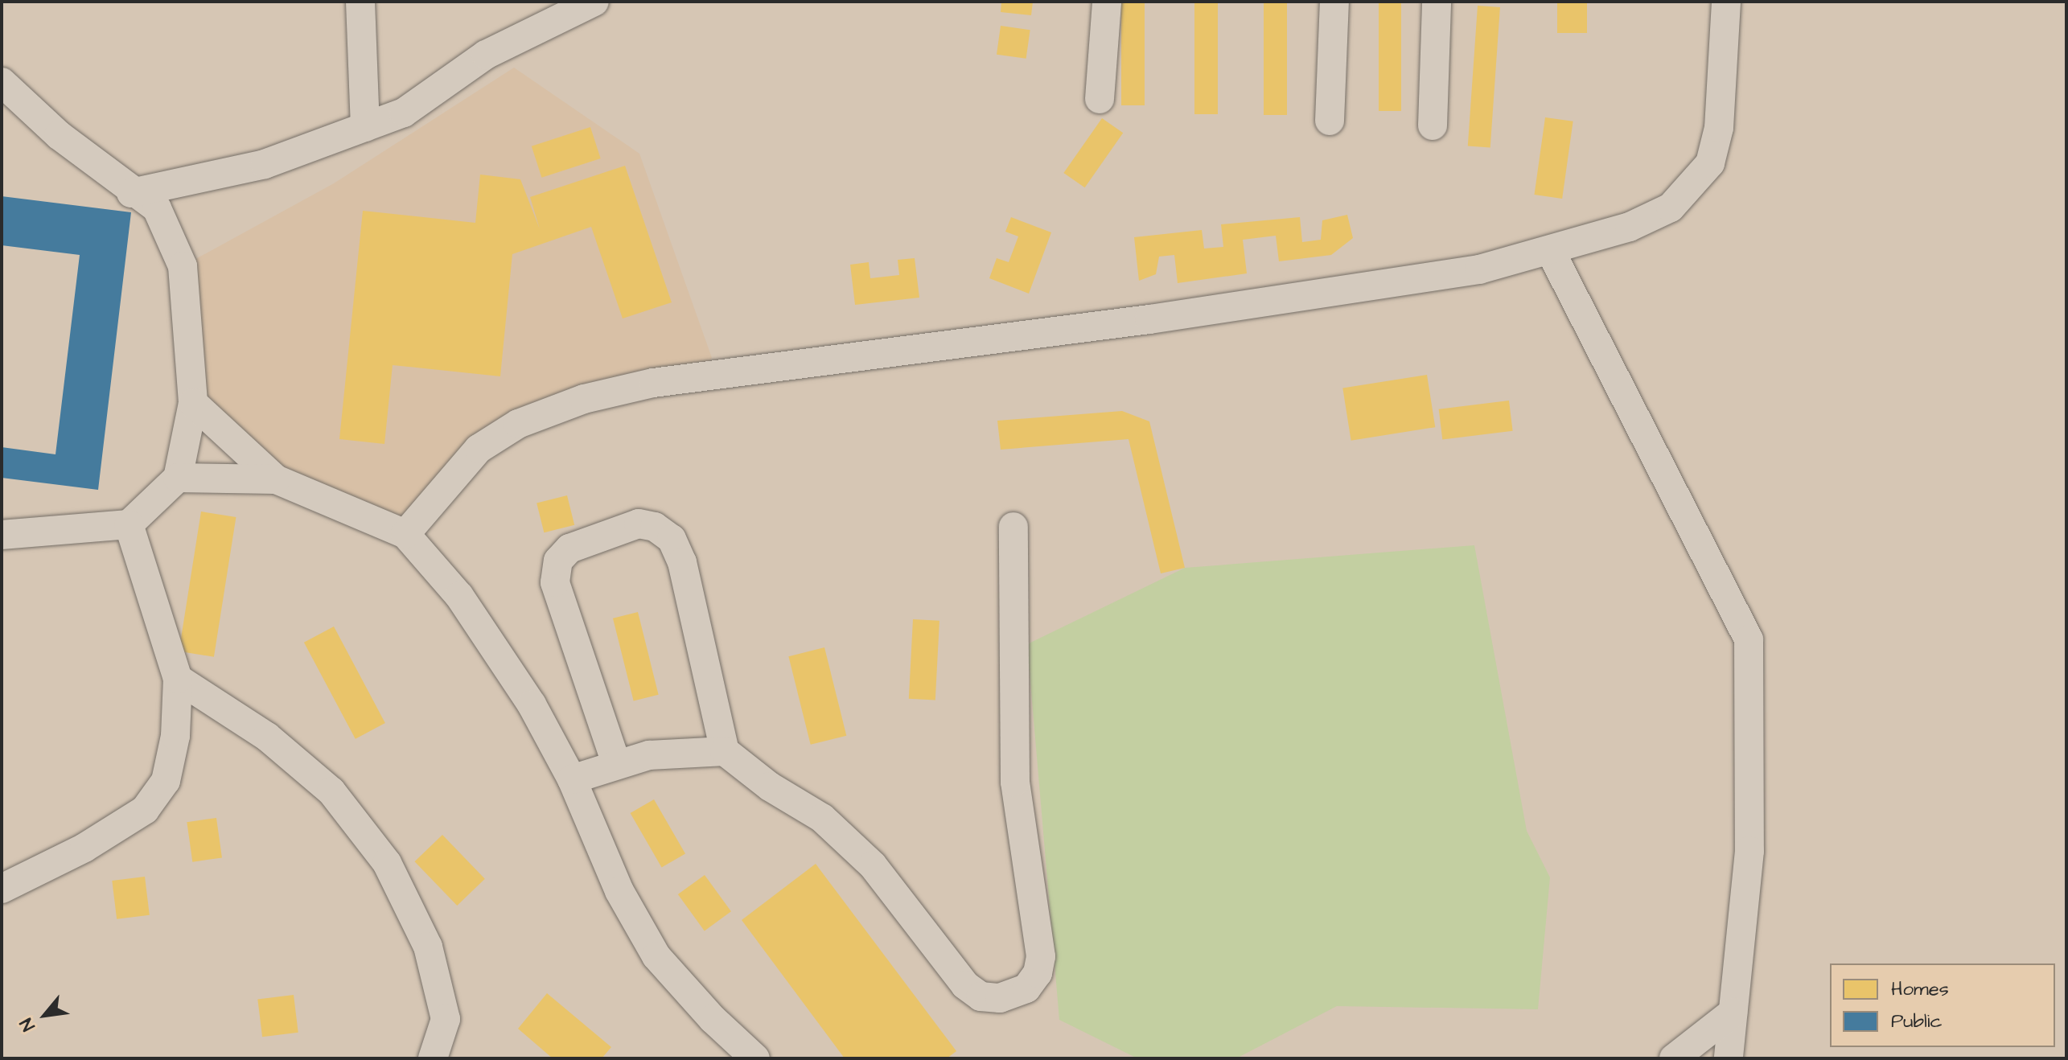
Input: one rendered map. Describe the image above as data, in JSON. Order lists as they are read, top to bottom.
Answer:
{
  "legend": ["Homes", "Public"],
  "north": "bottom left"
}
